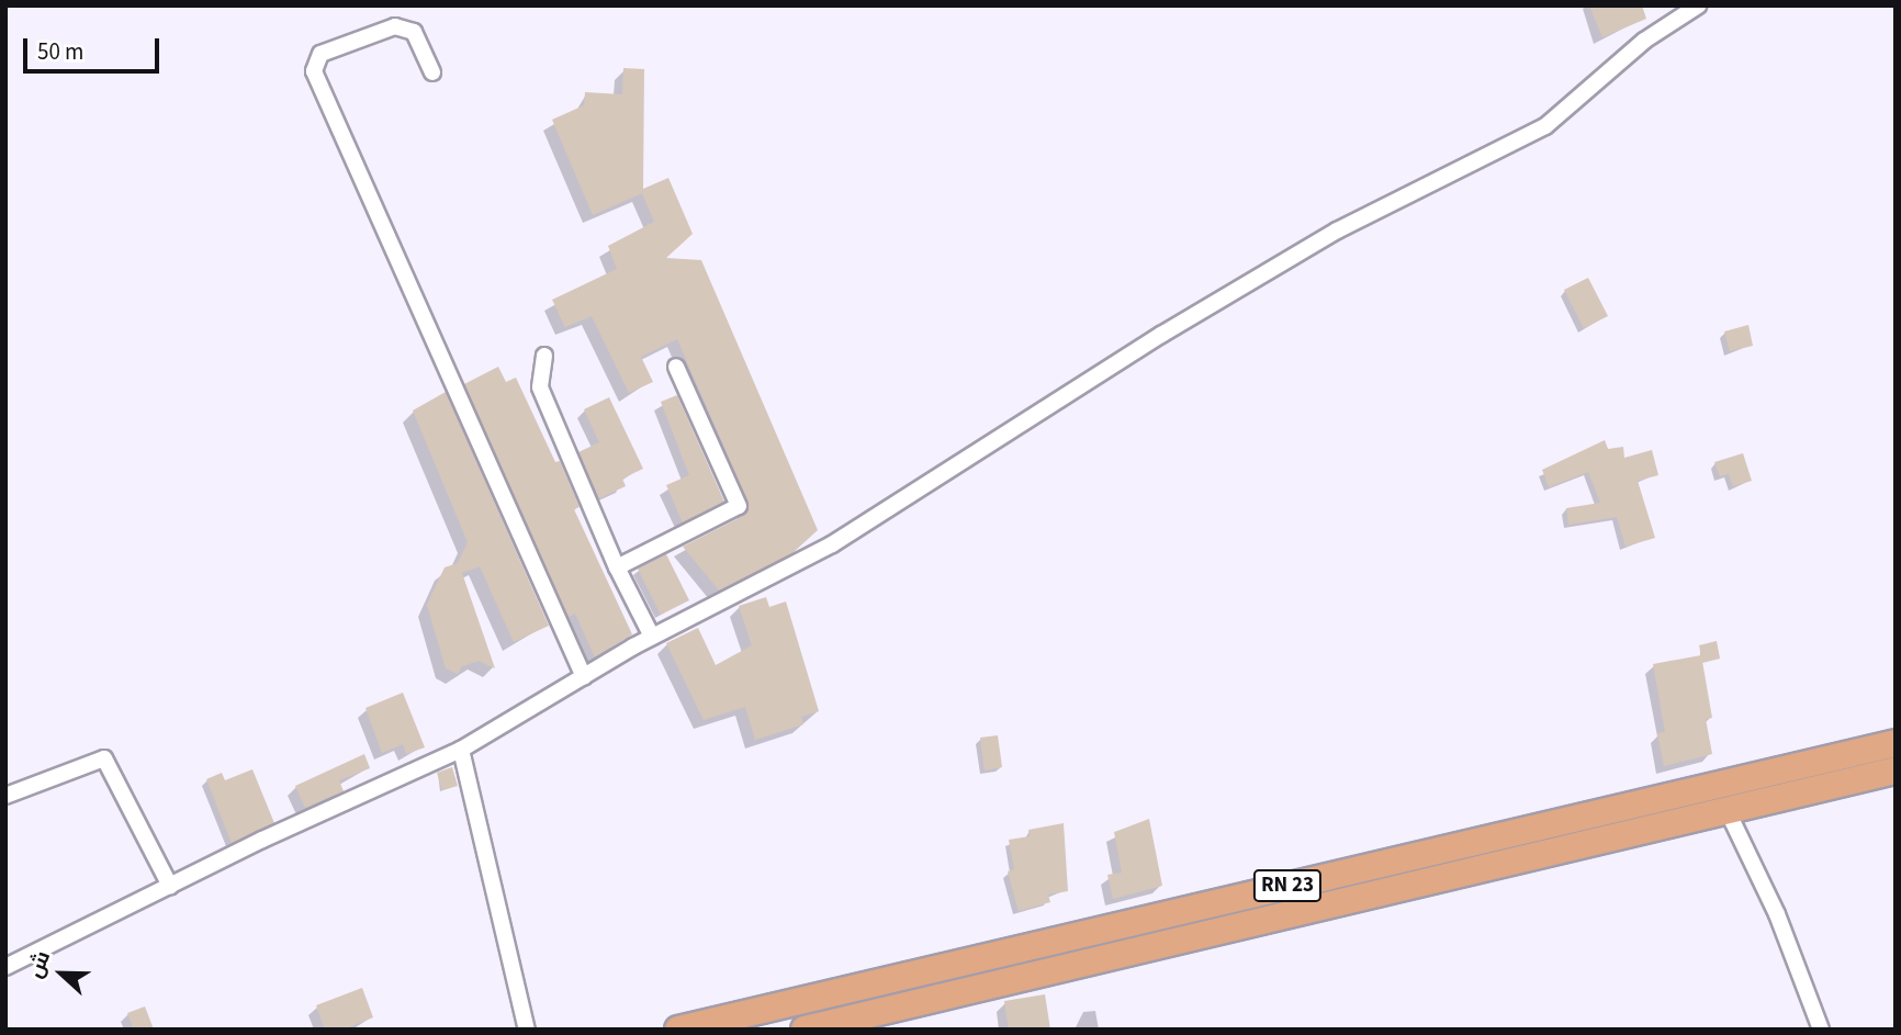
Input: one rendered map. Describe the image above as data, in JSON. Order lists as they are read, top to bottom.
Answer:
{
  "streets": {
    "highway": ["RN 23"]
  },
  "scale_bar": "50 m",
  "north": "left"
}
